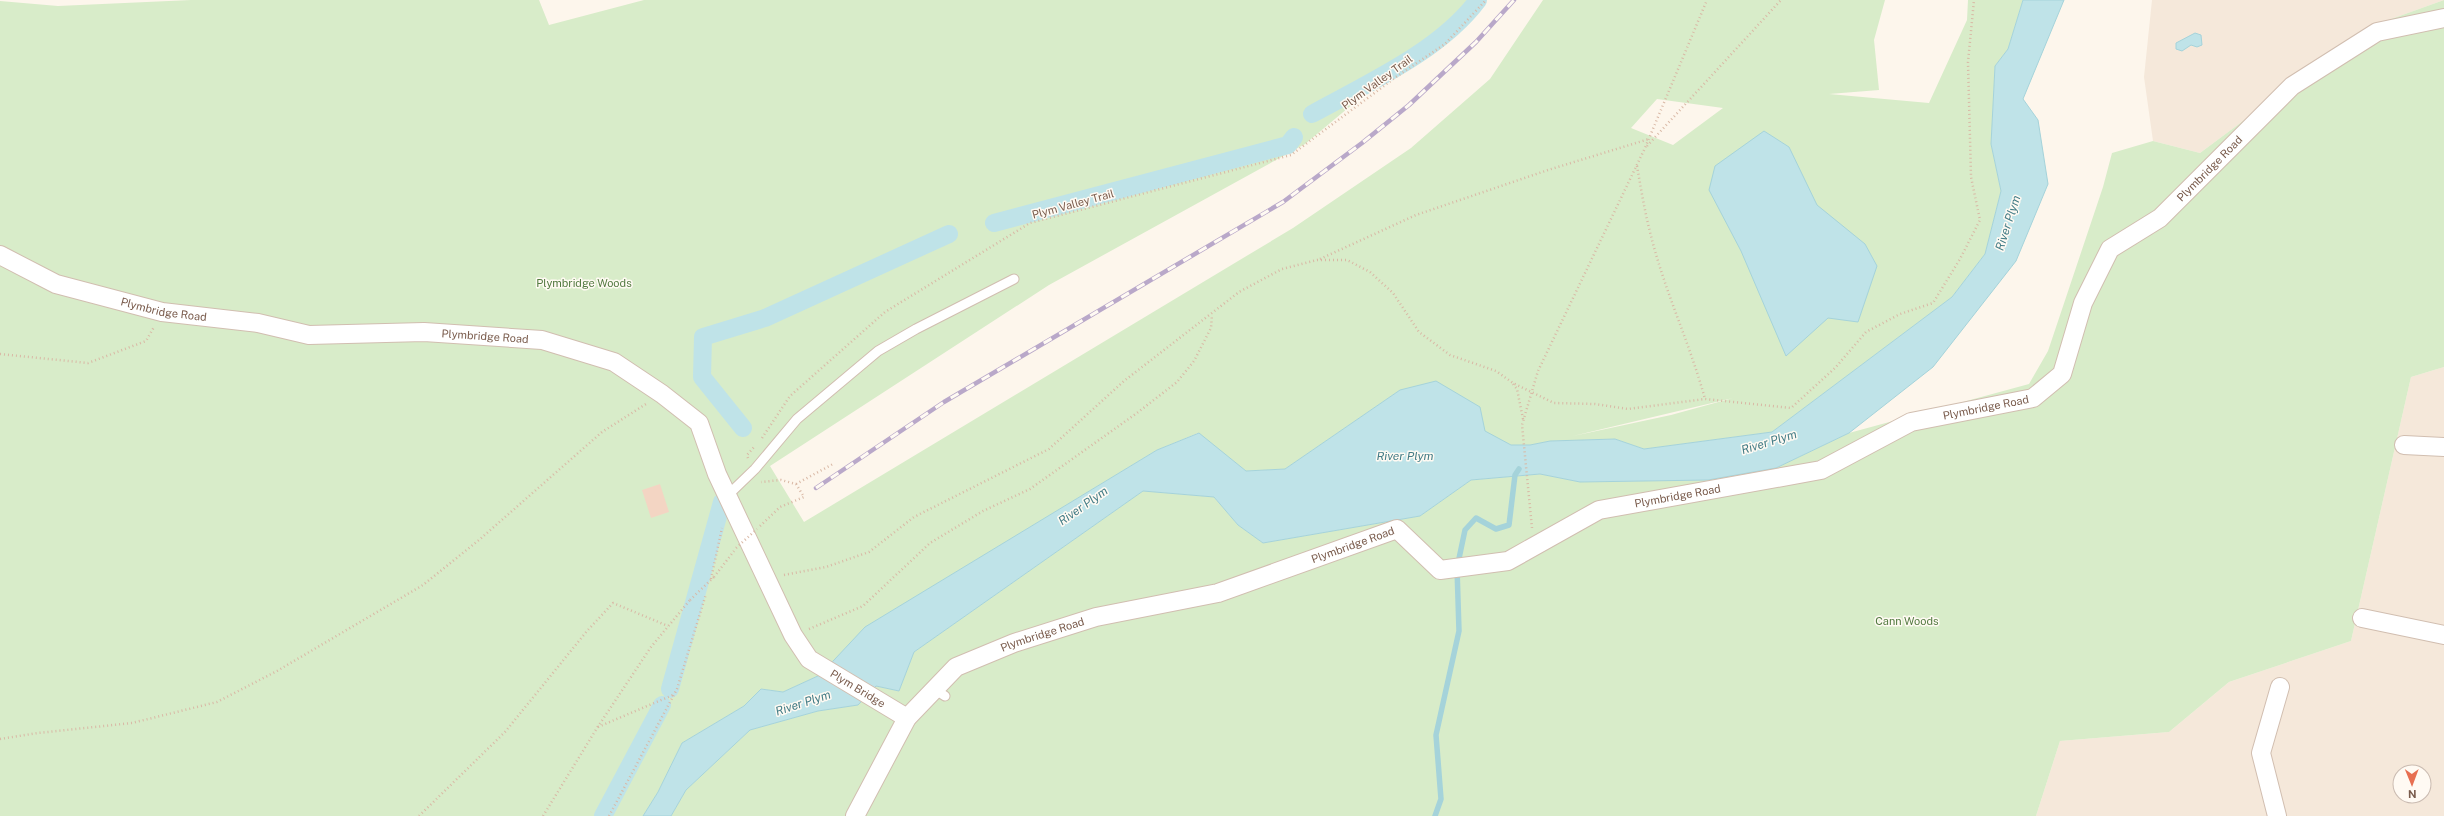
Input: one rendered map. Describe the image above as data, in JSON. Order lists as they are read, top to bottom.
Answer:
{
  "streets": {
    "street": ["Plymbridge Road", "Plym Bridge"],
    "path": ["Plym Valley Trail"]
  },
  "crossings": [
    ["Plymbridge Road", "Plym Bridge"]
  ],
  "water": ["River Plym"],
  "parks": ["Plymbridge Woods", "Cann Woods"],
  "north": "bottom"
}
